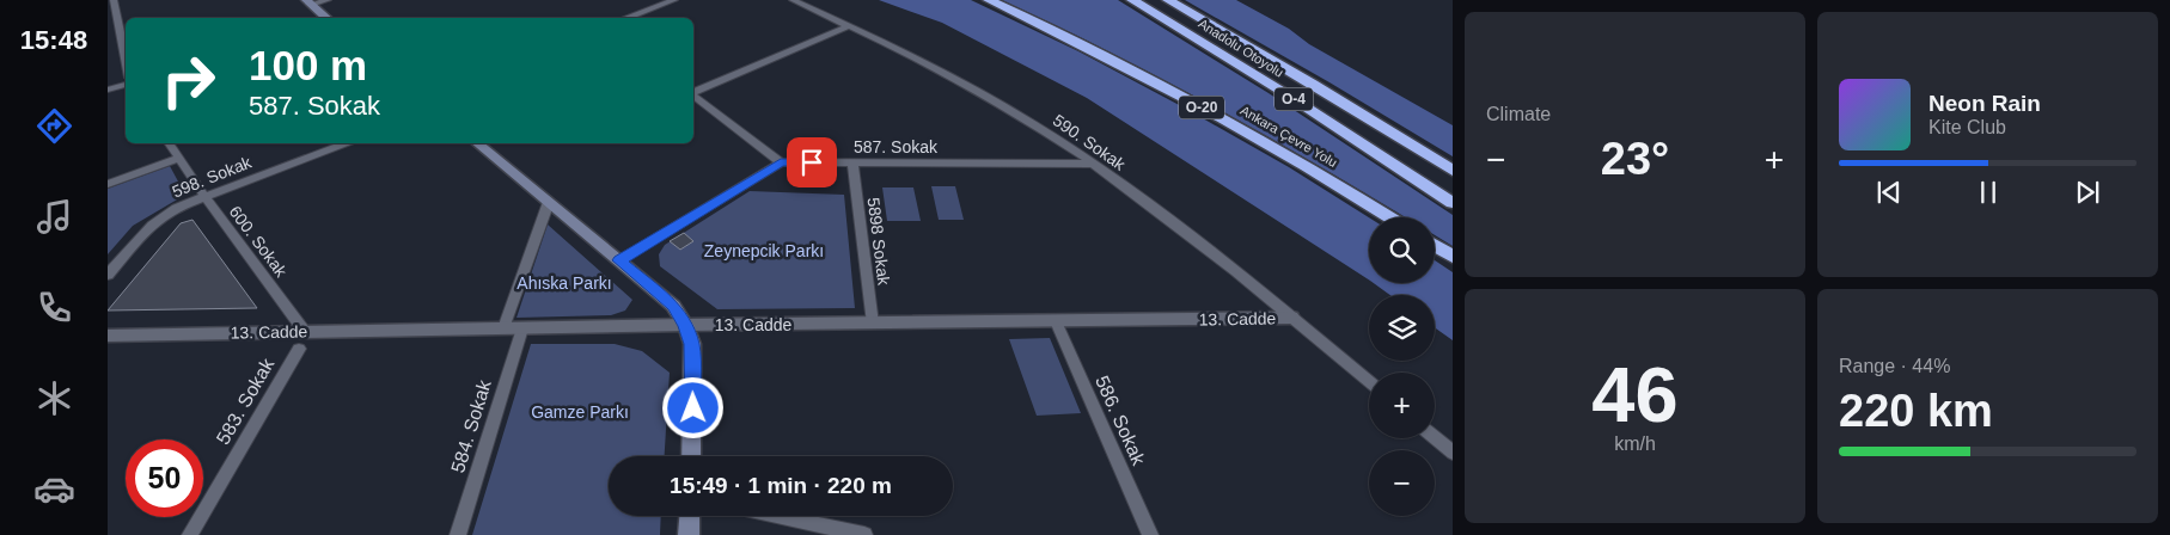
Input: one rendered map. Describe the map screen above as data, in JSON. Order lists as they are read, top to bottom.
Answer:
{
  "streets": {
    "highway": [
      "Anadolu Otoyolu",
      "O-4",
      "O-20",
      "Ankara Çevre Yolu"
    ],
    "street": [
      "590. Sokak",
      "587. Sokak",
      "598. Sokak",
      "600. Sokak",
      "5898 Sokak",
      "13. Cadde",
      "583. Sokak",
      "586. Sokak",
      "584. Sokak"
    ]
  },
  "crossings": [
    ["590. Sokak", "587. Sokak"],
    ["590. Sokak", "13. Cadde"],
    ["587. Sokak", "5898 Sokak"],
    ["598. Sokak", "600. Sokak"],
    ["600. Sokak", "13. Cadde"],
    ["5898 Sokak", "13. Cadde"],
    ["13. Cadde", "586. Sokak"],
    ["13. Cadde", "584. Sokak"]
  ],
  "parks": ["Zeynepcik Parkı", "Ahıska Parkı", "Gamze Parkı"],
  "page": {
    "tabs": "15:48",
    "tile": [
      "Climate",
      ["46", "km/h"],
      ["Range · 44%", "220 km"]
    ],
    "turn": ["100 m", "587. Sokak"],
    "song": ["Neon Rain", "Kite Club"],
    "heat": ["−", "23°", "+"],
    "map_buttons": ["+", "−"],
    "limit": "50",
    "trip": "15:49 · 1 min · 220 m"
  }
}
